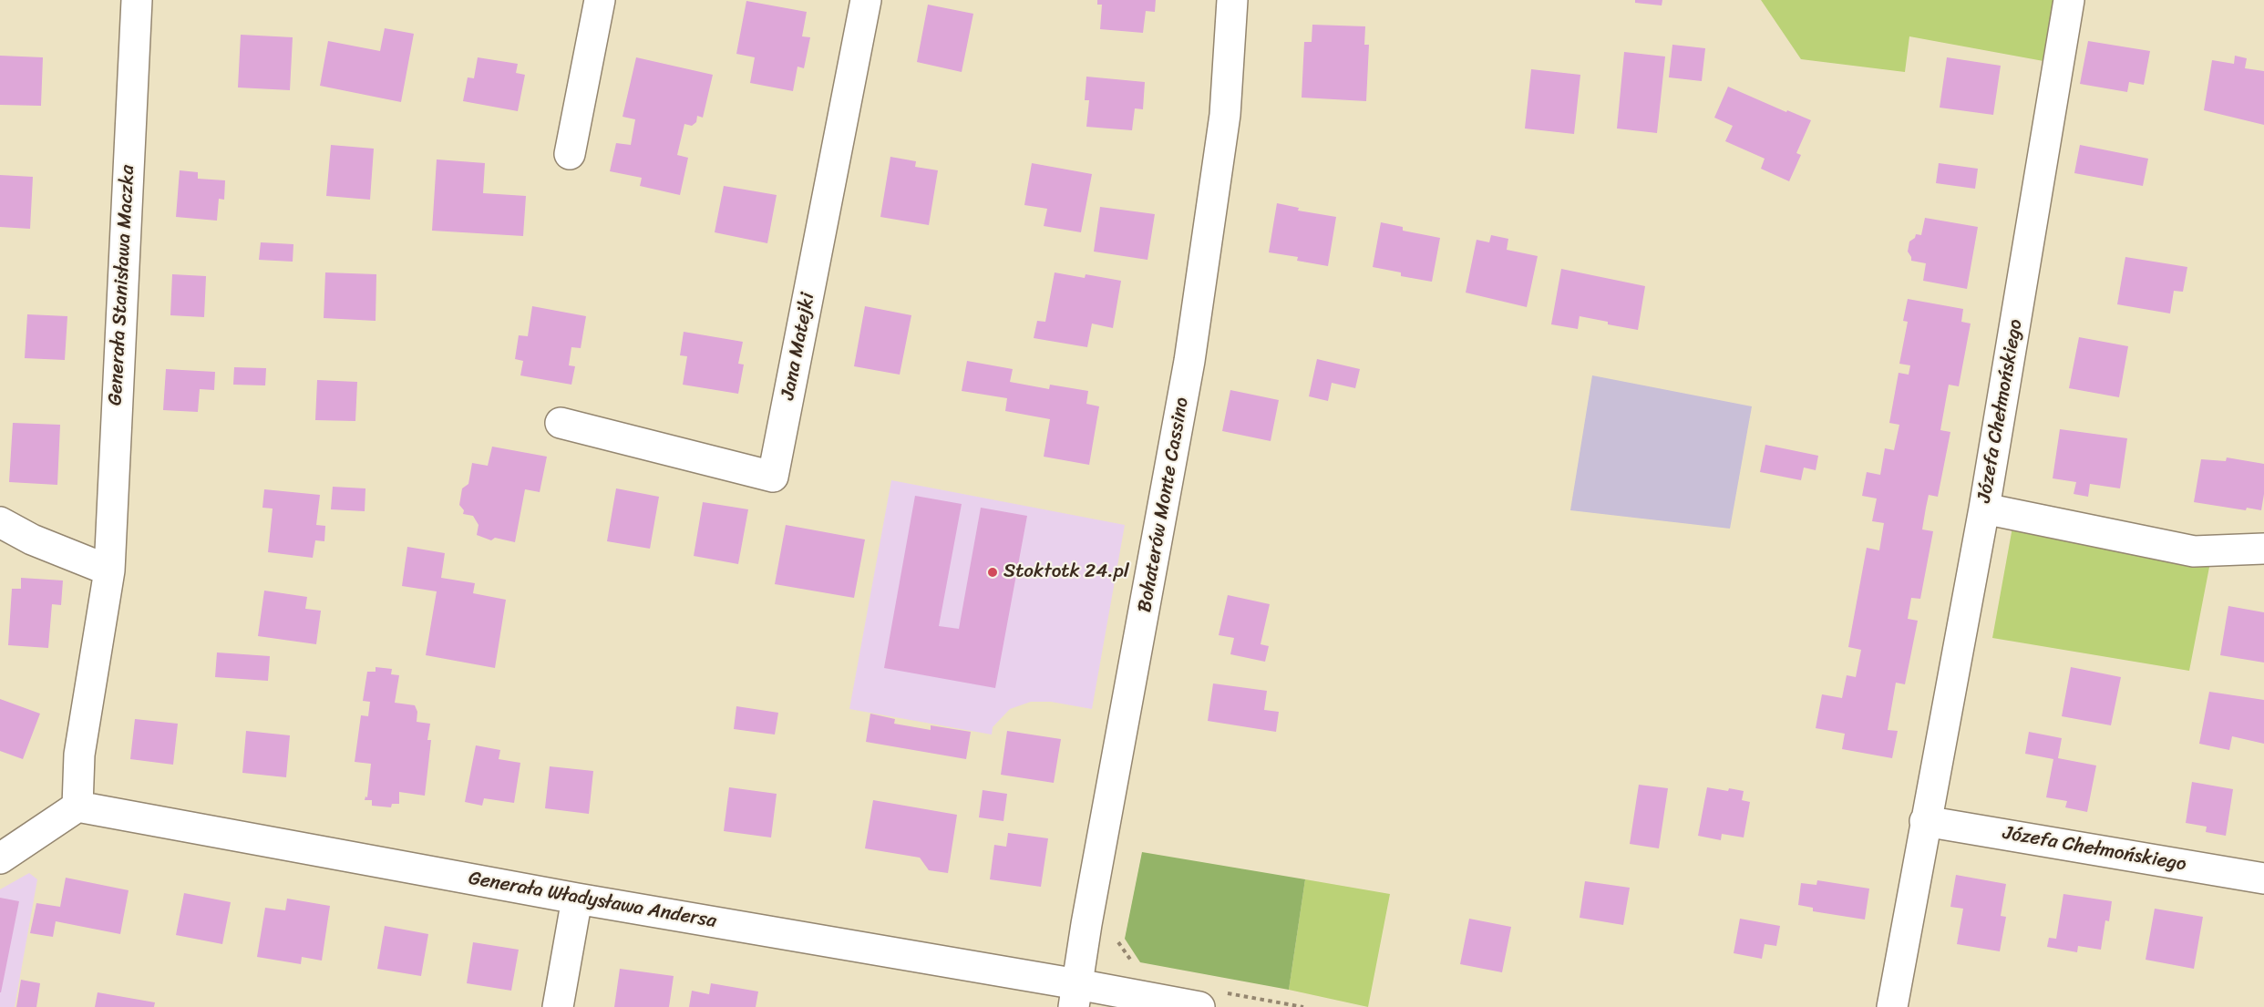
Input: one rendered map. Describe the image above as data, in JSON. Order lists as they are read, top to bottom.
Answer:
{
  "streets": {
    "street": [
      "Generała Stanisława Maczka",
      "Jana Matejki",
      "Józefa Chełmońskiego",
      "Bohaterów Monte Cassino",
      "Generała Władysława Andersa"
    ]
  },
  "crossings": [
    ["Generała Stanisława Maczka", "Generała Władysława Andersa"],
    ["Bohaterów Monte Cassino", "Generała Władysława Andersa"]
  ],
  "places": ["Stoktotk 24.pl"]
}
